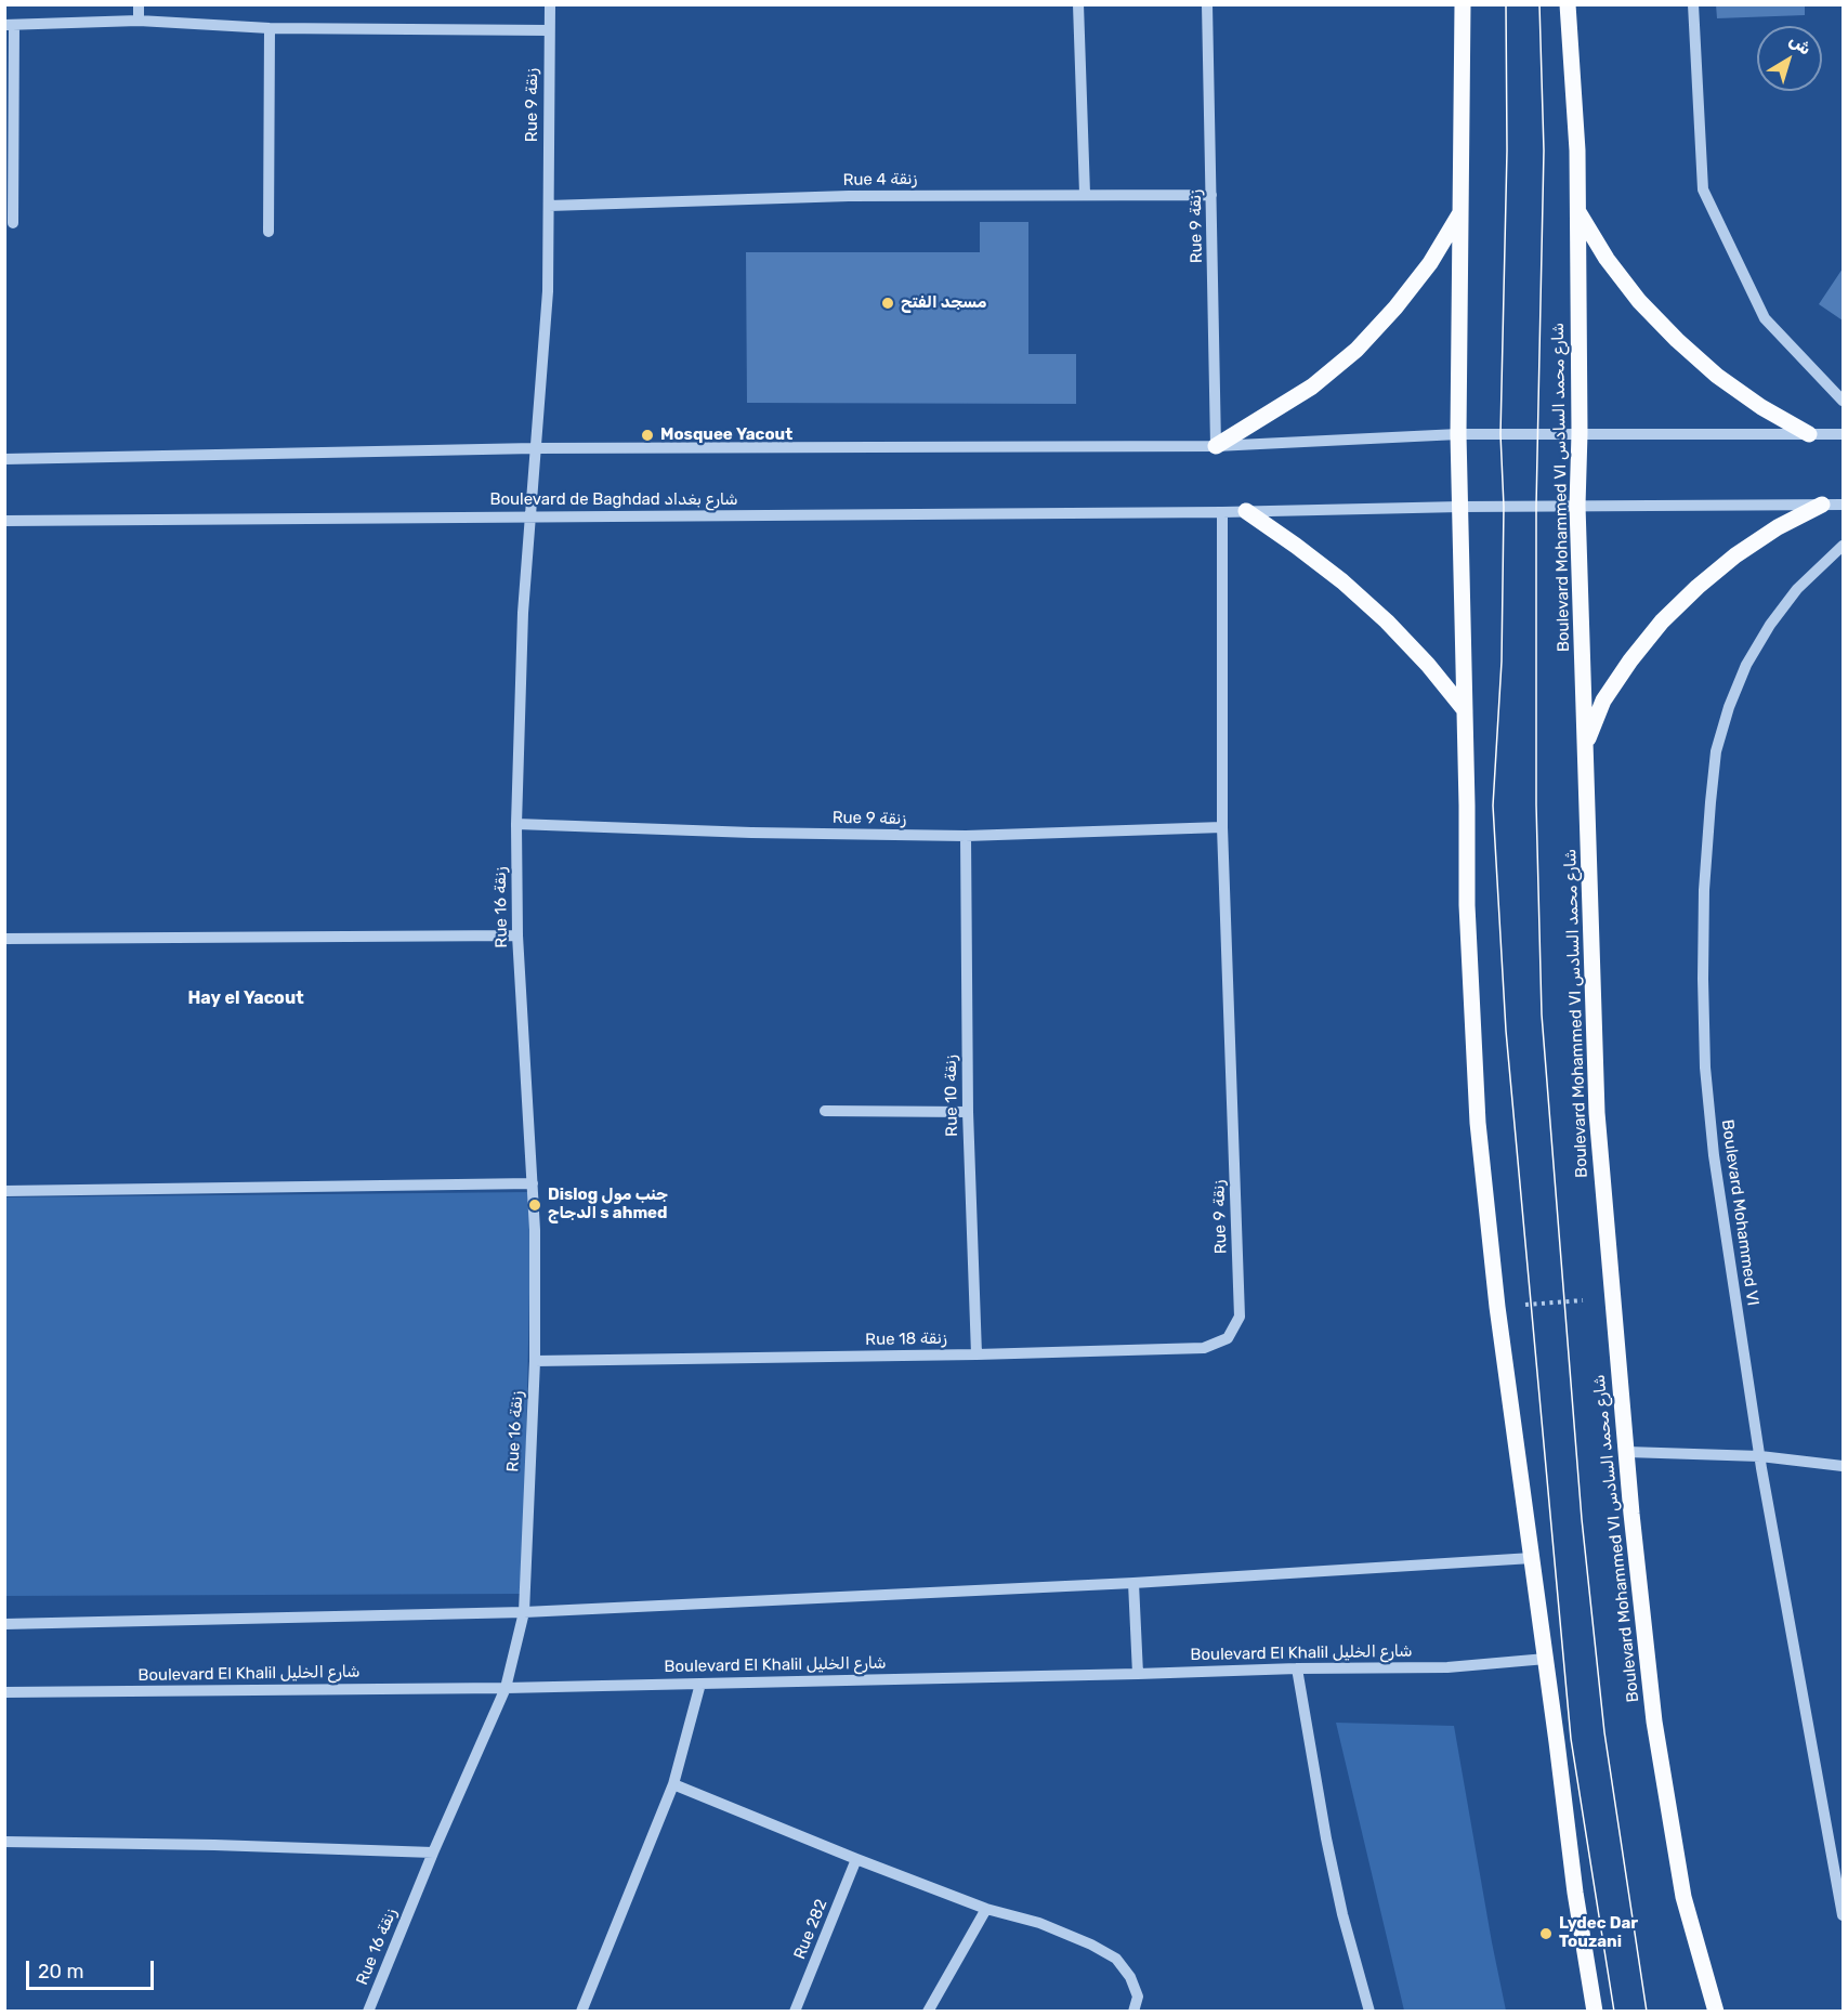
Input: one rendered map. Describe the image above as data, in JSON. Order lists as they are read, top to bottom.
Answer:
{
  "streets": {
    "main road": ["Boulevard Mohammed VI شارع محمد السادس"],
    "street": [
      "Rue 9 زنقة",
      "Rue 4 زنقة",
      "Boulevard de Baghdad شارع بغداد",
      "Rue 16 زنقة",
      "Rue 10 زنقة",
      "Boulevard Mohammed VI",
      "Rue 18 زنقة",
      "Boulevard El Khalil شارع الخليل",
      "Rue 282"
    ]
  },
  "crossings": [
    ["Rue 9 زنقة", "Rue 4 زنقة"],
    ["Rue 9 زنقة", "Boulevard de Baghdad شارع بغداد"],
    ["Rue 9 زنقة", "Rue 16 زنقة"],
    ["Rue 9 زنقة", "Rue 10 زنقة"],
    ["Rue 9 زنقة", "Rue 18 زنقة"],
    ["Boulevard Mohammed VI شارع محمد السادس", "Boulevard de Baghdad شارع بغداد"],
    ["Boulevard de Baghdad شارع بغداد", "Rue 16 زنقة"],
    ["Rue 16 زنقة", "Rue 18 زنقة"],
    ["Rue 16 زنقة", "Boulevard El Khalil شارع الخليل"],
    ["Rue 10 زنقة", "Rue 18 زنقة"]
  ],
  "districts": ["Hay el Yacout"],
  "places": [
    "مسجد الفتح",
    "Mosquee Yacout",
    "Dislog جنب مول الدجاج s ahmed",
    "Lydec Dar Touzani"
  ],
  "scale_bar": "20 m",
  "north": "top right"
}
